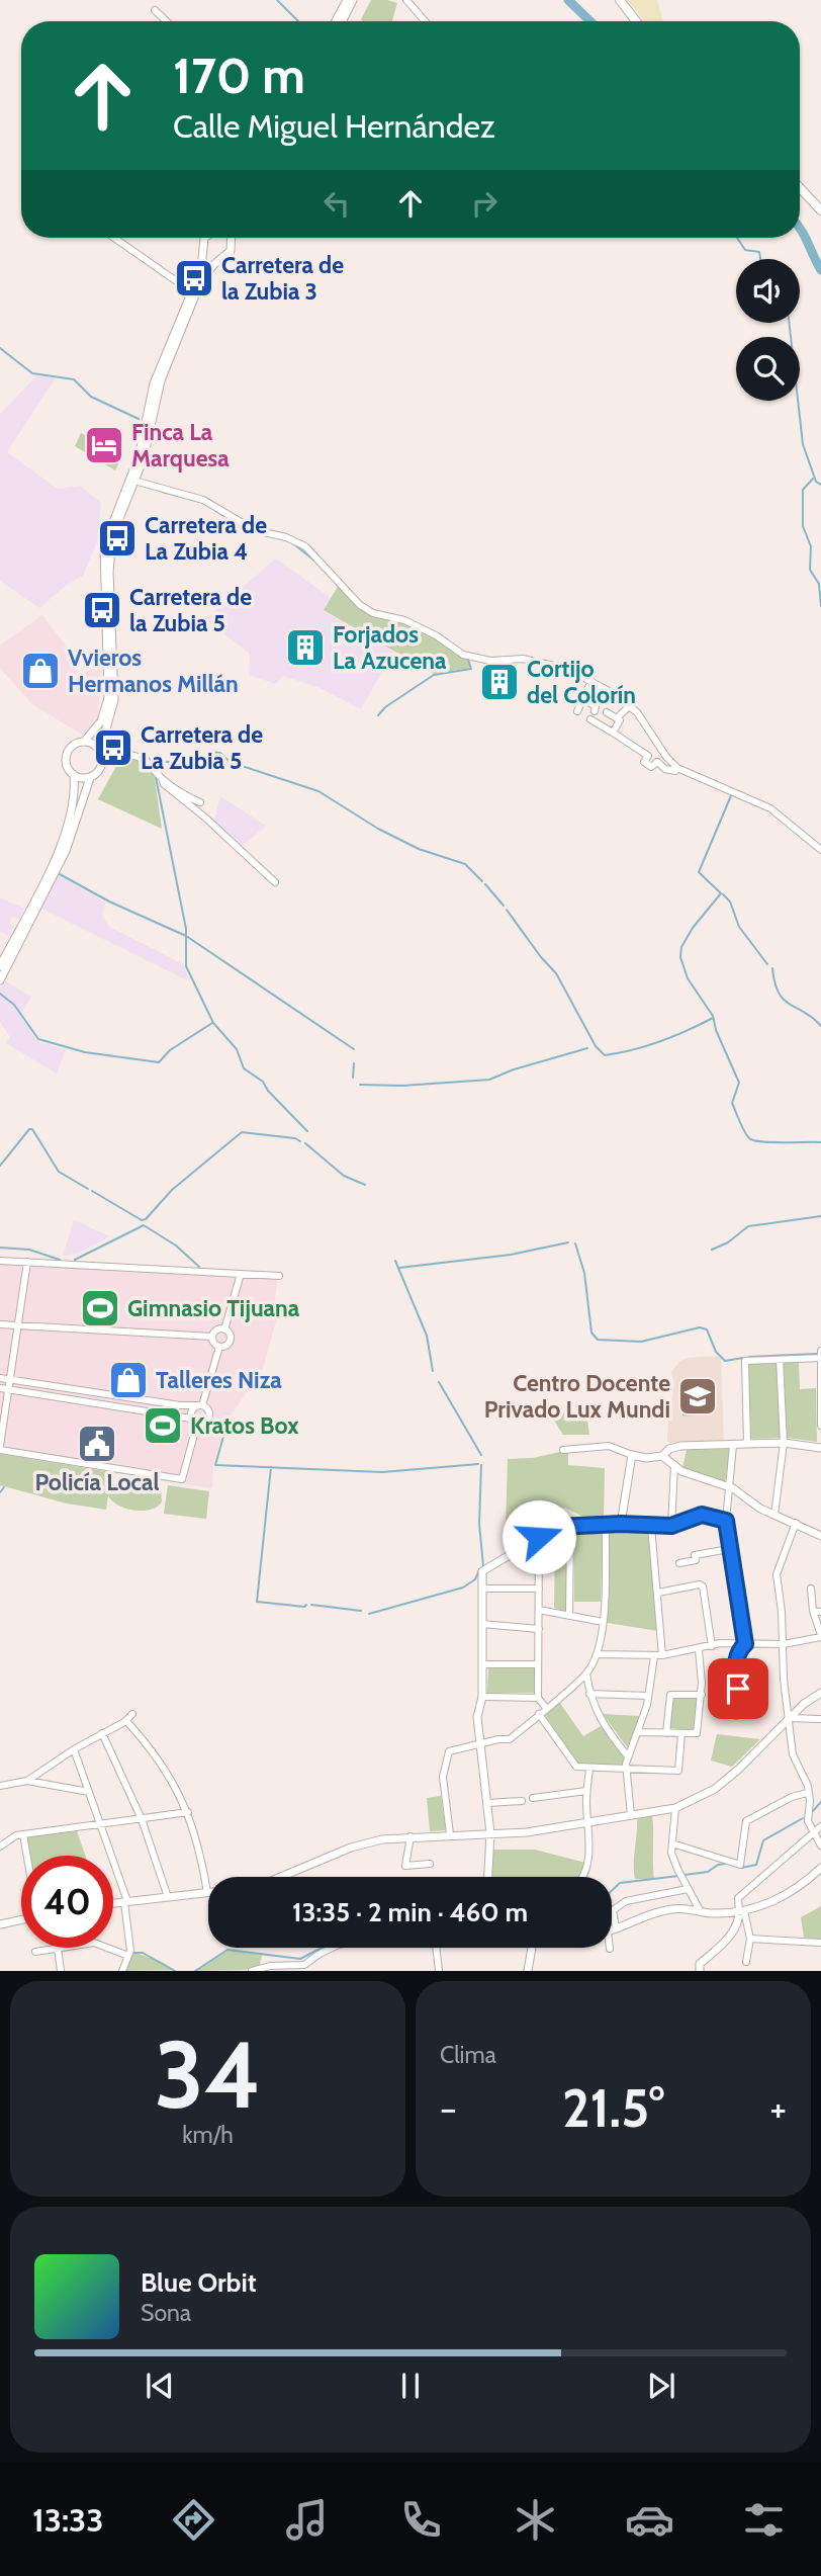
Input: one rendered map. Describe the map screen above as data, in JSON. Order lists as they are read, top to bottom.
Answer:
{
  "places": {
    "bus stop": [
      "Carretera de la Zubia 3",
      "Carretera de La Zubia 4",
      "Carretera de la Zubia 5",
      "Carretera de La Zubia 5"
    ],
    "hotel": ["Finca La Marquesa"],
    "building": ["Forjados La Azucena", "Cortijo del Colorín"],
    "shop": ["Vvieros Hermanos Millán", "Talleres Niza"],
    "sports": ["Gimnasio Tijuana", "Kratos Box"],
    "school or university": ["Centro Docente Privado Lux Mundi"],
    "public building": ["Policía Local"]
  },
  "page": {
    "turn": ["170 m", "Calle Miguel Hernández"],
    "limit": "40",
    "trip": "13:35 · 2 min · 460 m",
    "tile": [
      ["34", "km/h"],
      "Clima"
    ],
    "heat": ["−", "21.5°", "+"],
    "song": ["Blue Orbit", "Sona"],
    "tabs": "13:33"
  }
}
